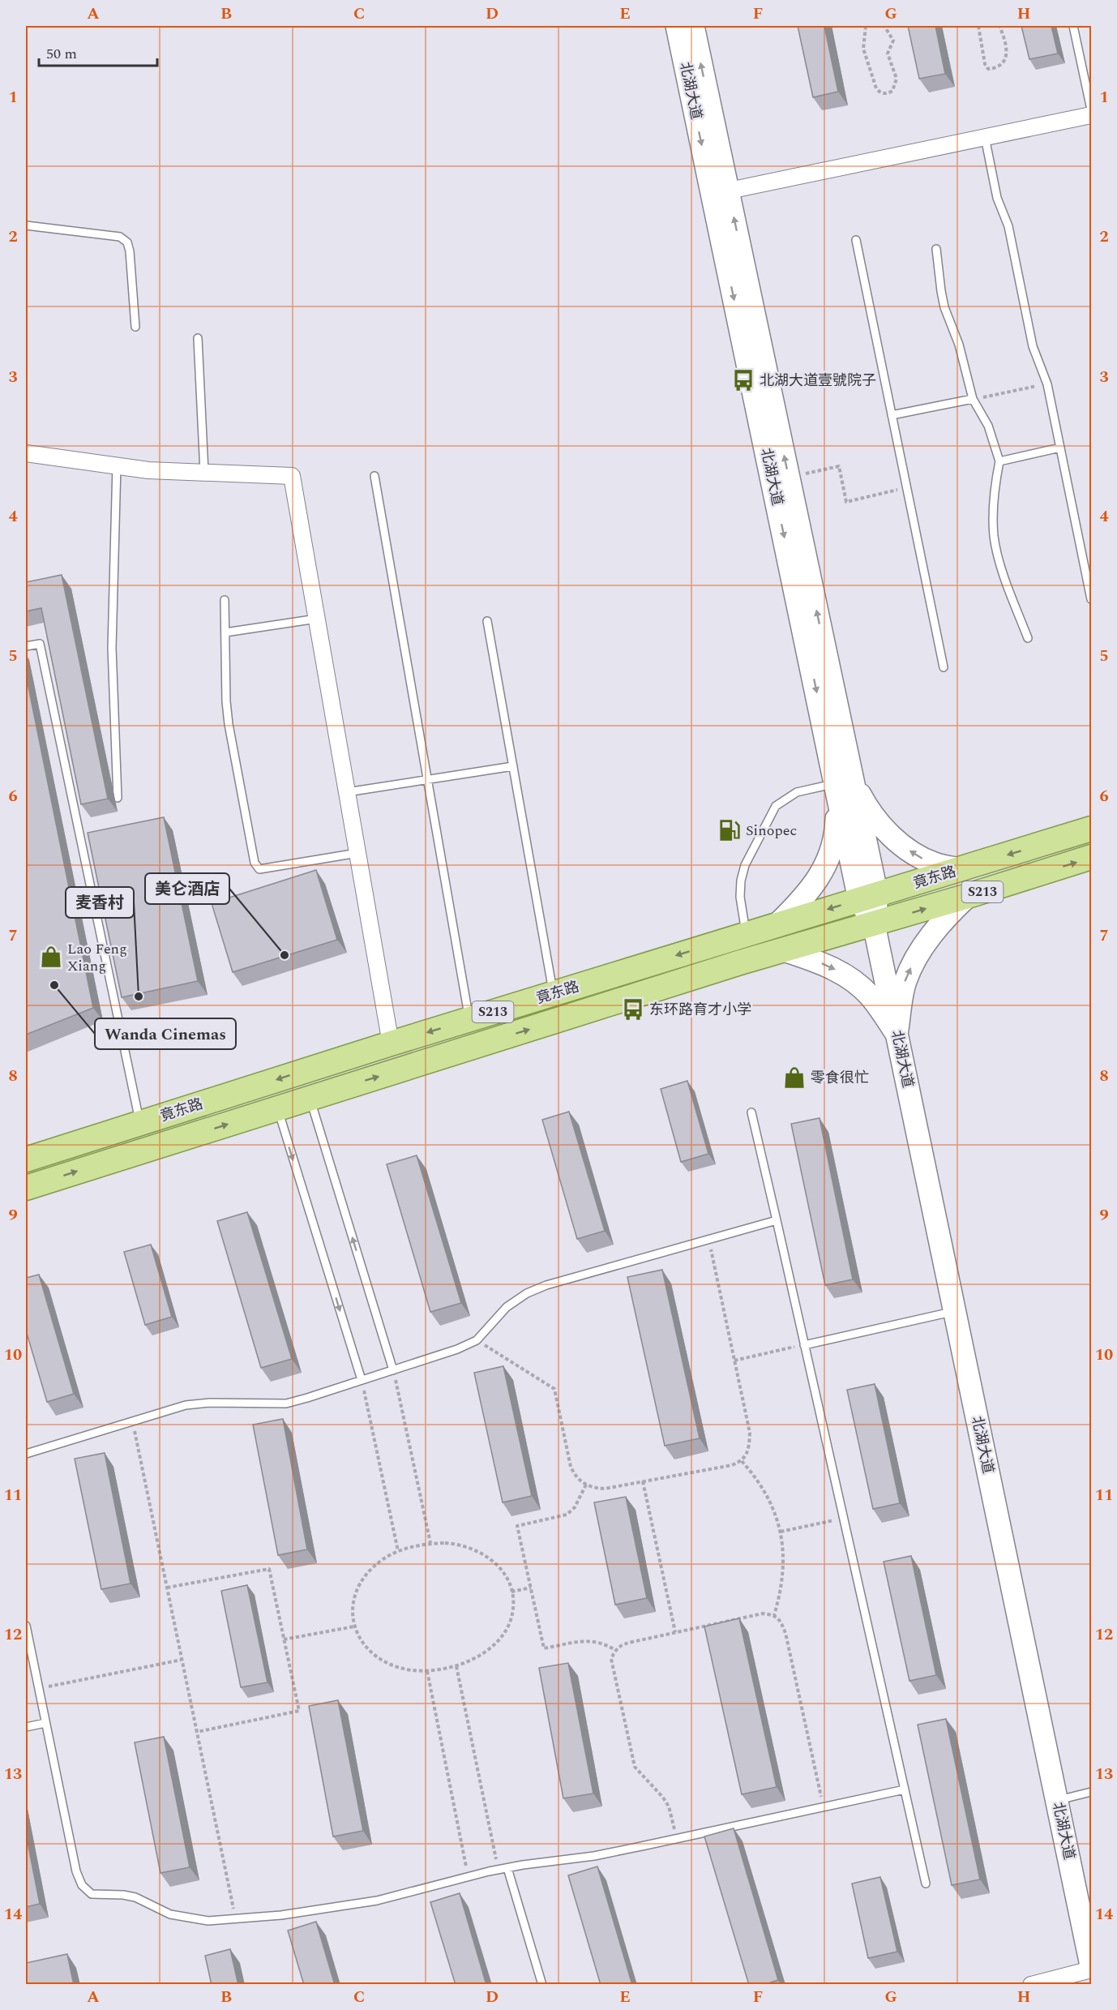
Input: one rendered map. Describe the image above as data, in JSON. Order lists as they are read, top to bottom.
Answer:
{
  "streets": {
    "main road": ["北湖大道", "竟东路", "S213"]
  },
  "crossings": [
    ["北湖大道", "竟东路"]
  ],
  "places": {
    "bus stop": ["北湖大道壹號院子", "东环路育才小学"],
    "fuel station": ["Sinopec"],
    "other": ["美仑酒店", "Wanda Cinemas", "麦香村"],
    "shop": ["Lao Feng Xiang", "零食很忙"]
  },
  "scale_bar": "50 m",
  "grid": {
    "columns": [
      "A",
      "B",
      "C",
      "D",
      "E",
      "F",
      "G",
      "H"
    ],
    "rows": [
      "1",
      "2",
      "3",
      "4",
      "5",
      "6",
      "7",
      "8",
      "9",
      "10",
      "11",
      "12",
      "13",
      "14"
    ]
  }
}
